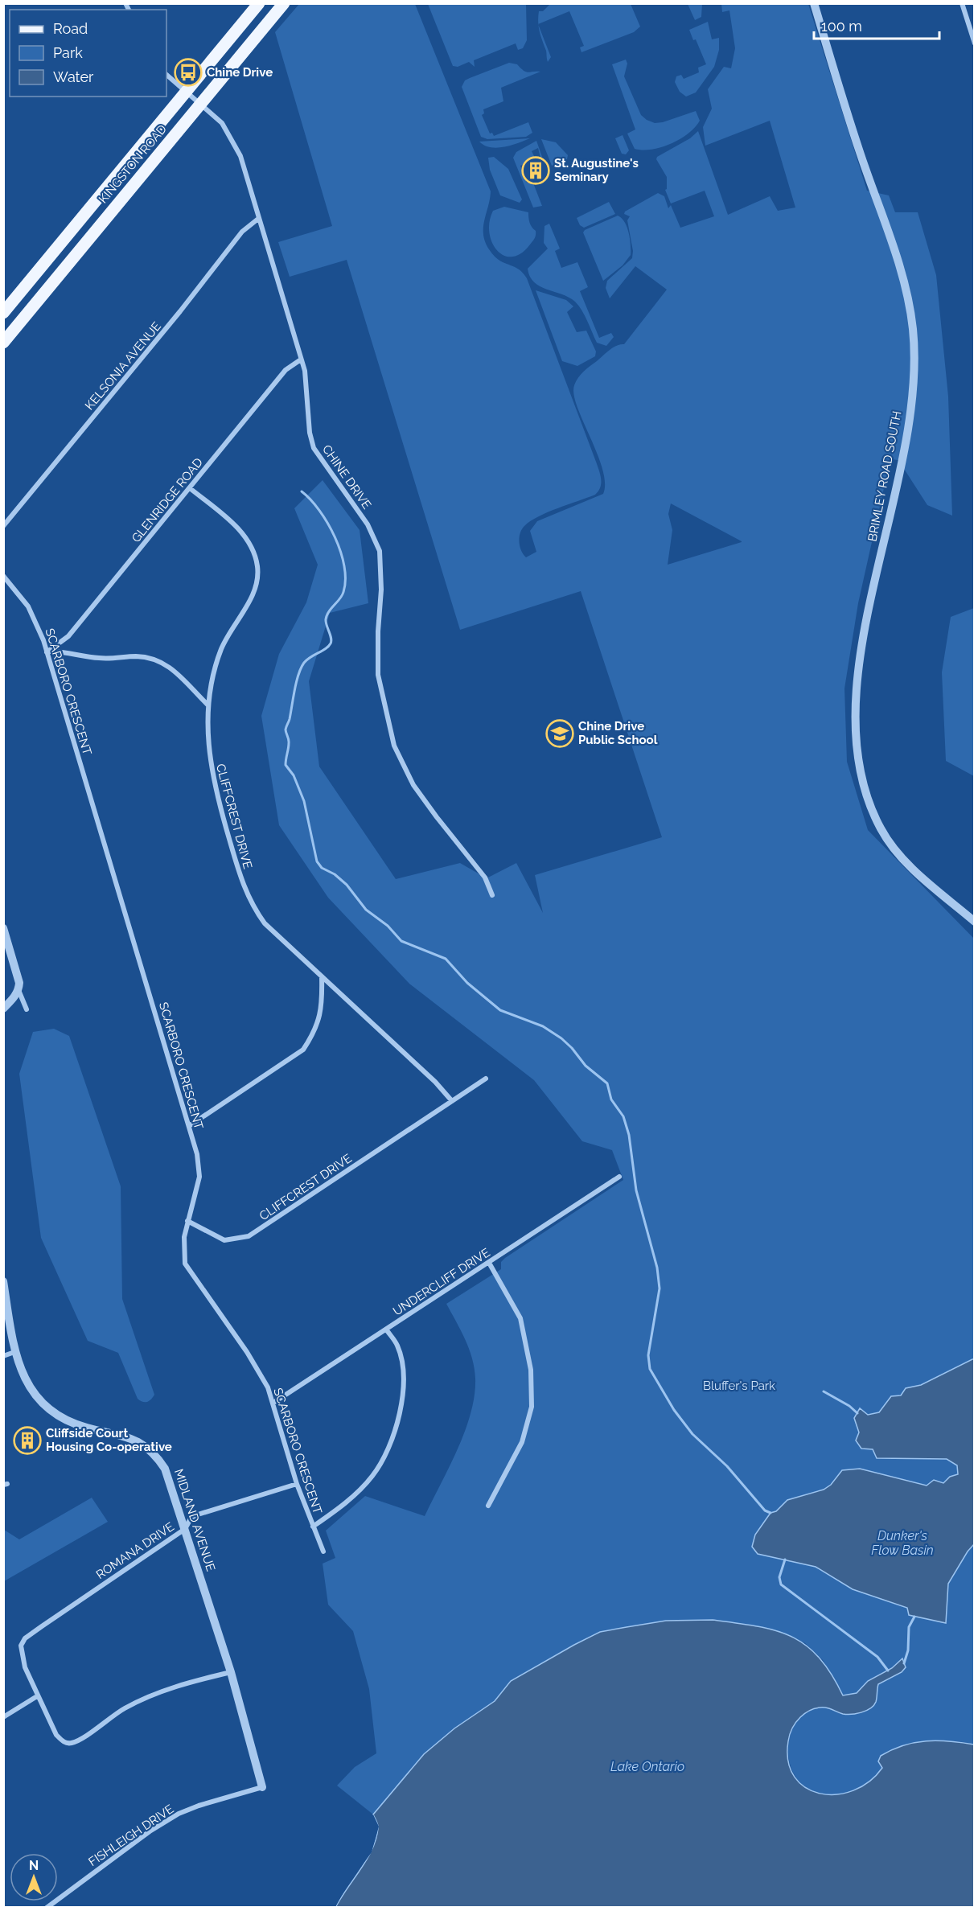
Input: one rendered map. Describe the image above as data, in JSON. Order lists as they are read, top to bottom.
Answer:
{
  "streets": {
    "main road": ["KINGSTON ROAD"],
    "street": [
      "KELSONIA AVENUE",
      "BRIMLEY ROAD SOUTH",
      "CHINE DRIVE",
      "GLENRIDGE ROAD",
      "SCARBORO CRESCENT",
      "CLIFFCREST DRIVE",
      "UNDERCLIFF DRIVE",
      "MIDLAND AVENUE",
      "ROMANA DRIVE",
      "FISHLEIGH DRIVE"
    ]
  },
  "crossings": [
    ["KINGSTON ROAD", "CHINE DRIVE"],
    ["KELSONIA AVENUE", "CHINE DRIVE"],
    ["CHINE DRIVE", "GLENRIDGE ROAD"],
    ["GLENRIDGE ROAD", "SCARBORO CRESCENT"],
    ["GLENRIDGE ROAD", "CLIFFCREST DRIVE"],
    ["SCARBORO CRESCENT", "CLIFFCREST DRIVE"],
    ["SCARBORO CRESCENT", "UNDERCLIFF DRIVE"],
    ["SCARBORO CRESCENT", "ROMANA DRIVE"],
    ["MIDLAND AVENUE", "ROMANA DRIVE"],
    ["MIDLAND AVENUE", "FISHLEIGH DRIVE"]
  ],
  "water": ["Dunker's Flow Basin", "Lake Ontario"],
  "parks": ["Bluffer's Park"],
  "places": {
    "bus stop": ["Chine Drive"],
    "building": ["St. Augustine's Seminary", "Cliffside Court Housing Co-operative"],
    "school or university": ["Chine Drive Public School"]
  },
  "legend": ["Road", "Park", "Water"],
  "scale_bar": "100 m",
  "north": "top"
}
